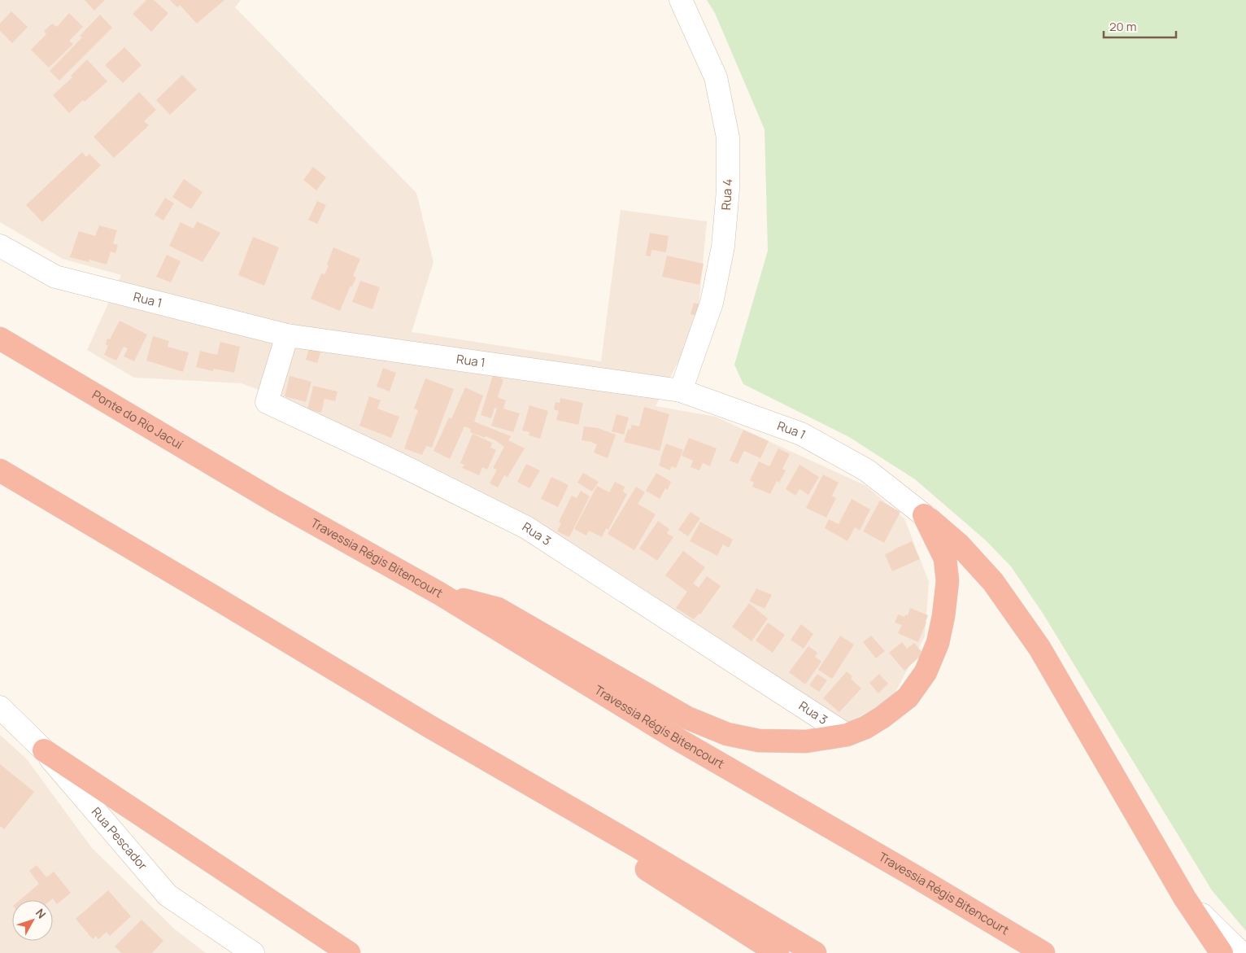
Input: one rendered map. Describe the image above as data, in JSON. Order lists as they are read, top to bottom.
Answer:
{
  "streets": {
    "highway": ["Ponte do Rio Jacuí", "Travessia Régis Bitencourt"],
    "street": [
      "Rua 4",
      "Rua 1",
      "Rua 3",
      "Rua Pescador"
    ]
  },
  "crossings": [
    ["Rua 4", "Rua 1"],
    ["Rua 1", "Rua 3"],
    ["Ponte do Rio Jacuí", "Travessia Régis Bitencourt"]
  ],
  "scale_bar": "20 m",
  "north": "top right"
}
